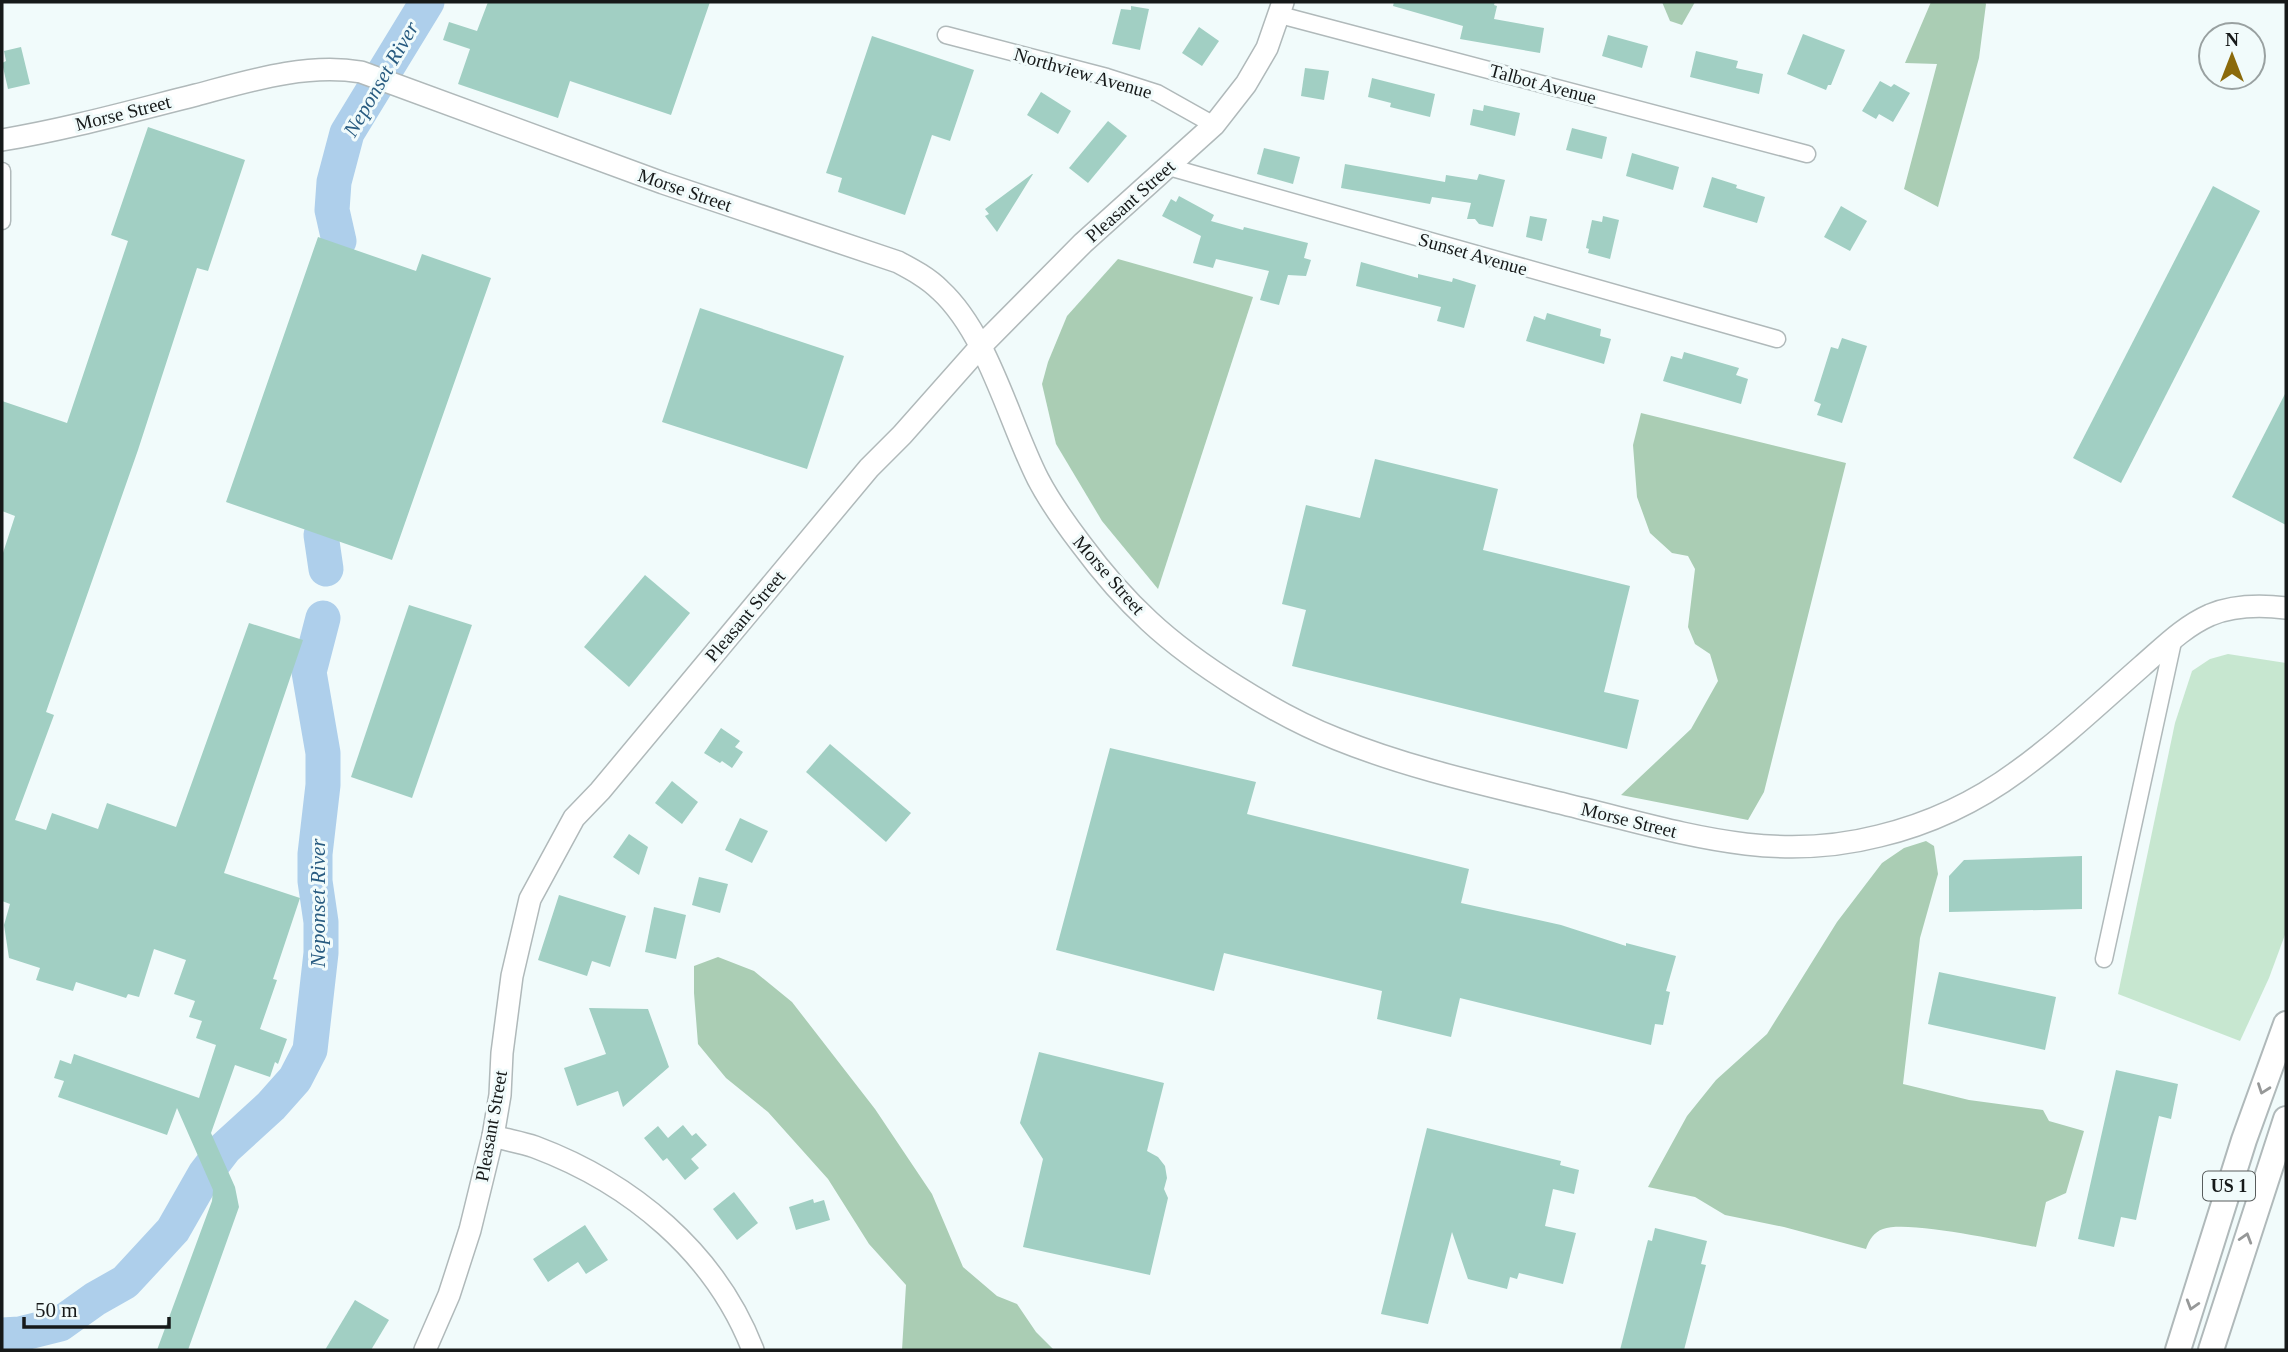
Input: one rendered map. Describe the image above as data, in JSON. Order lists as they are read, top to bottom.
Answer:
{
  "streets": {
    "main road": ["US 1"],
    "street": [
      "Northview Avenue",
      "Talbot Avenue",
      "Morse Street",
      "Pleasant Street",
      "Sunset Avenue"
    ]
  },
  "crossings": [
    ["Northview Avenue", "Pleasant Street"],
    ["Talbot Avenue", "Pleasant Street"],
    ["Morse Street", "Pleasant Street"],
    ["Pleasant Street", "Sunset Avenue"]
  ],
  "water": ["Neponset River"],
  "scale_bar": "50 m",
  "north": "top"
}
